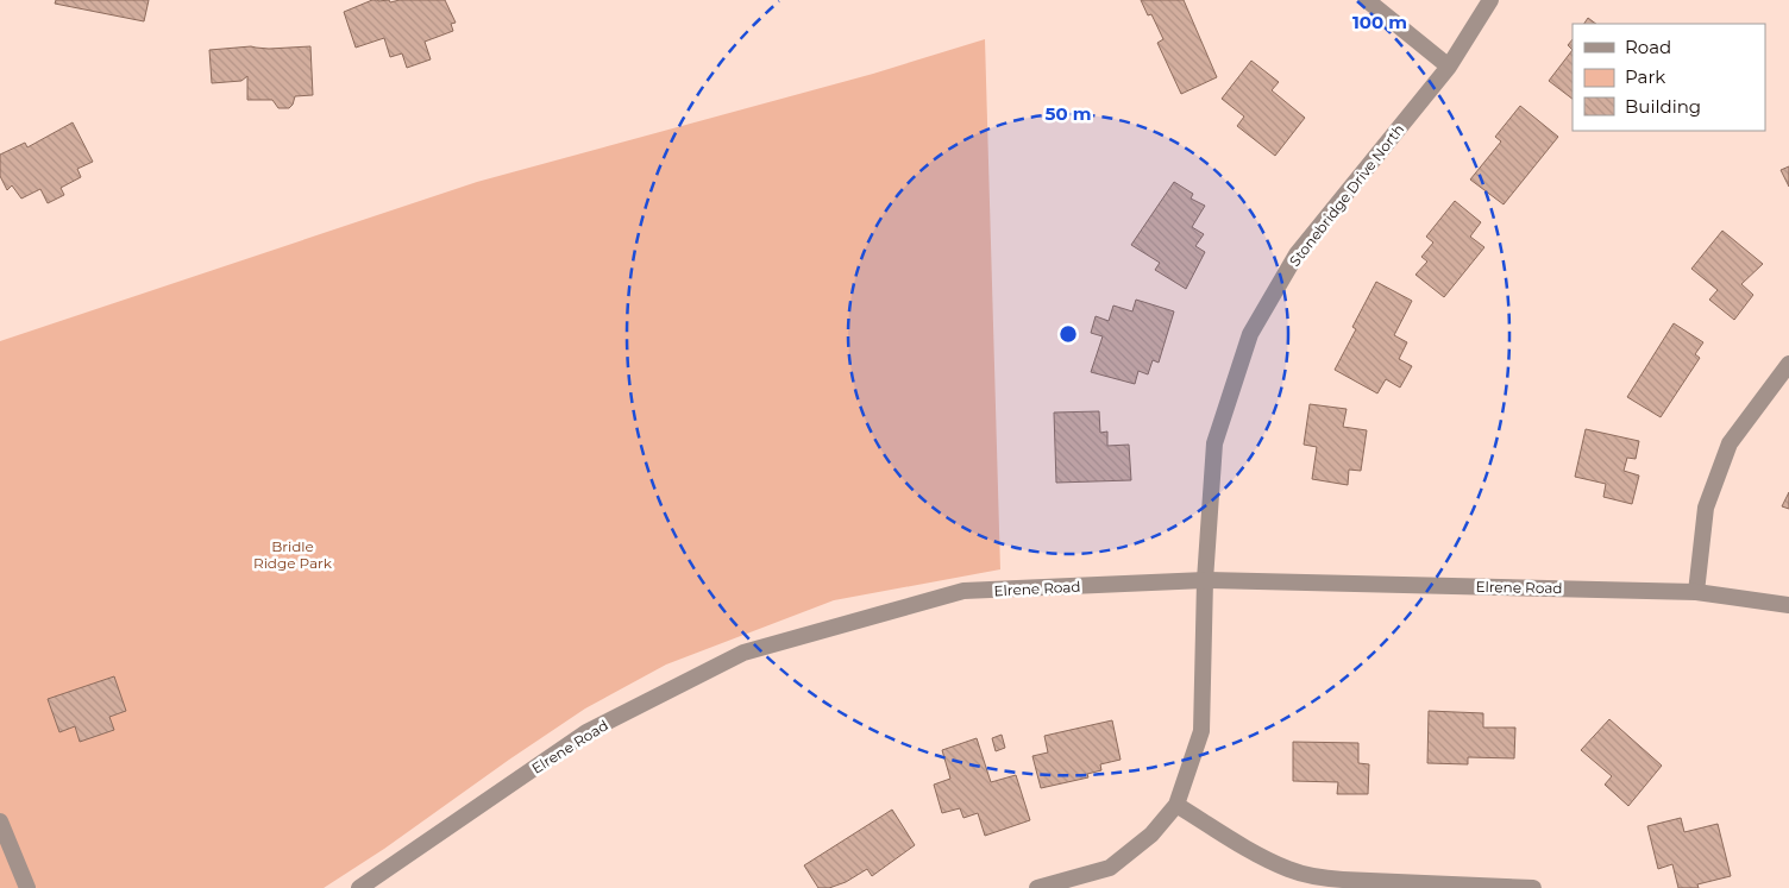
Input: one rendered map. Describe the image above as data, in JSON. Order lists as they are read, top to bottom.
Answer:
{
  "streets": {
    "street": ["Stonebridge Drive North", "Elrene Road"]
  },
  "crossings": [
    ["Stonebridge Drive North", "Elrene Road"]
  ],
  "parks": ["Bridle Ridge Park"],
  "legend": ["Road", "Park", "Building"],
  "rings": ["100 m", "50 m"]
}
